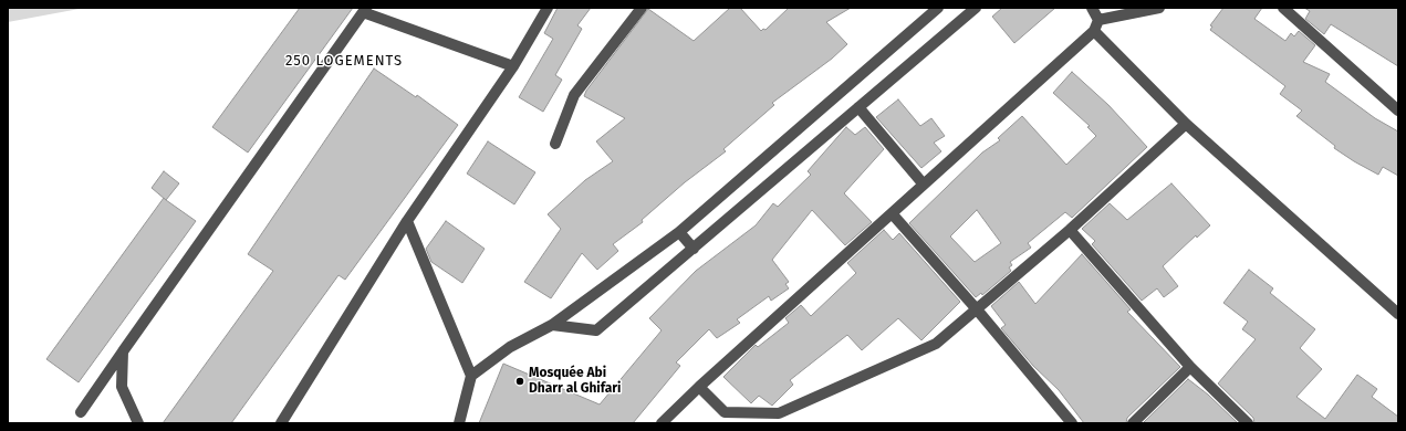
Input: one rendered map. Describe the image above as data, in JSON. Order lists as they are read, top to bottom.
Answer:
{
  "districts": ["250 LOGEMENTS"],
  "places": ["Mosquée Abi Dharr al Ghifari"]
}
